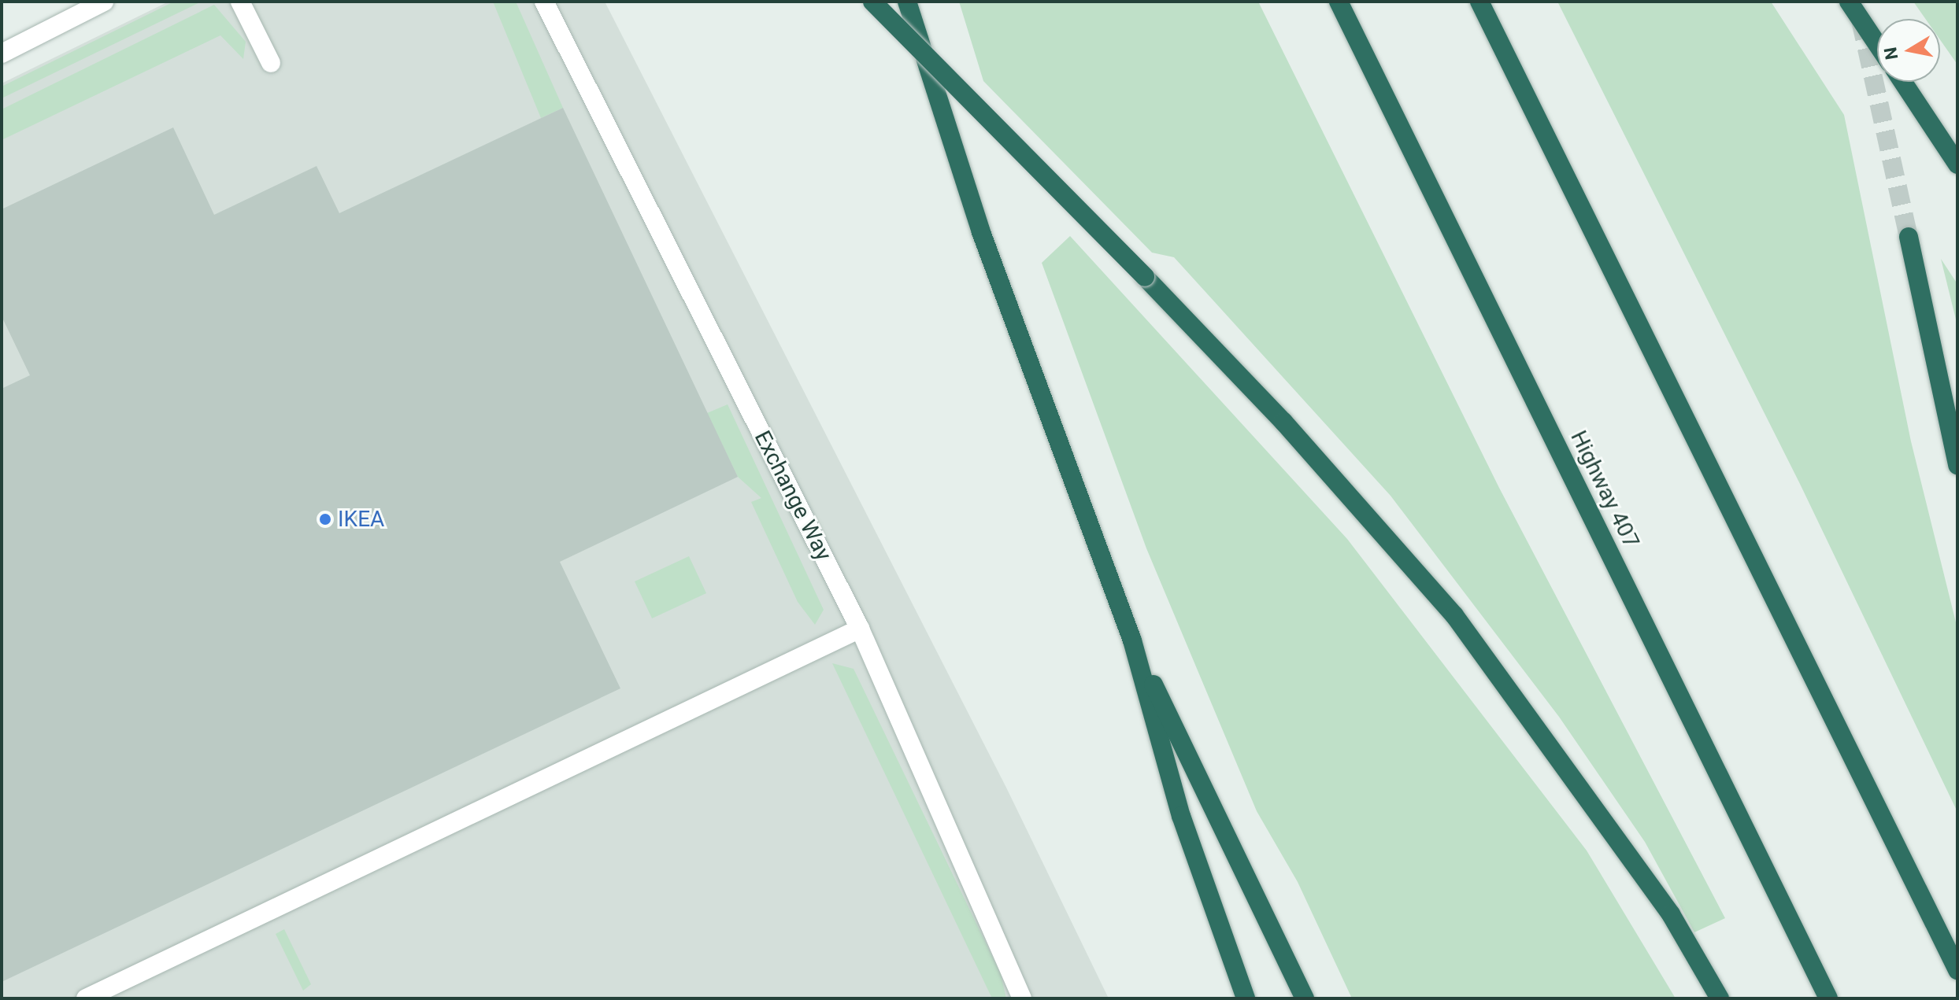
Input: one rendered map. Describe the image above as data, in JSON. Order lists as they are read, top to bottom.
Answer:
{
  "streets": {
    "highway": ["Highway 407"],
    "street": ["Exchange Way"]
  },
  "places": ["IKEA"],
  "north": "left"
}
